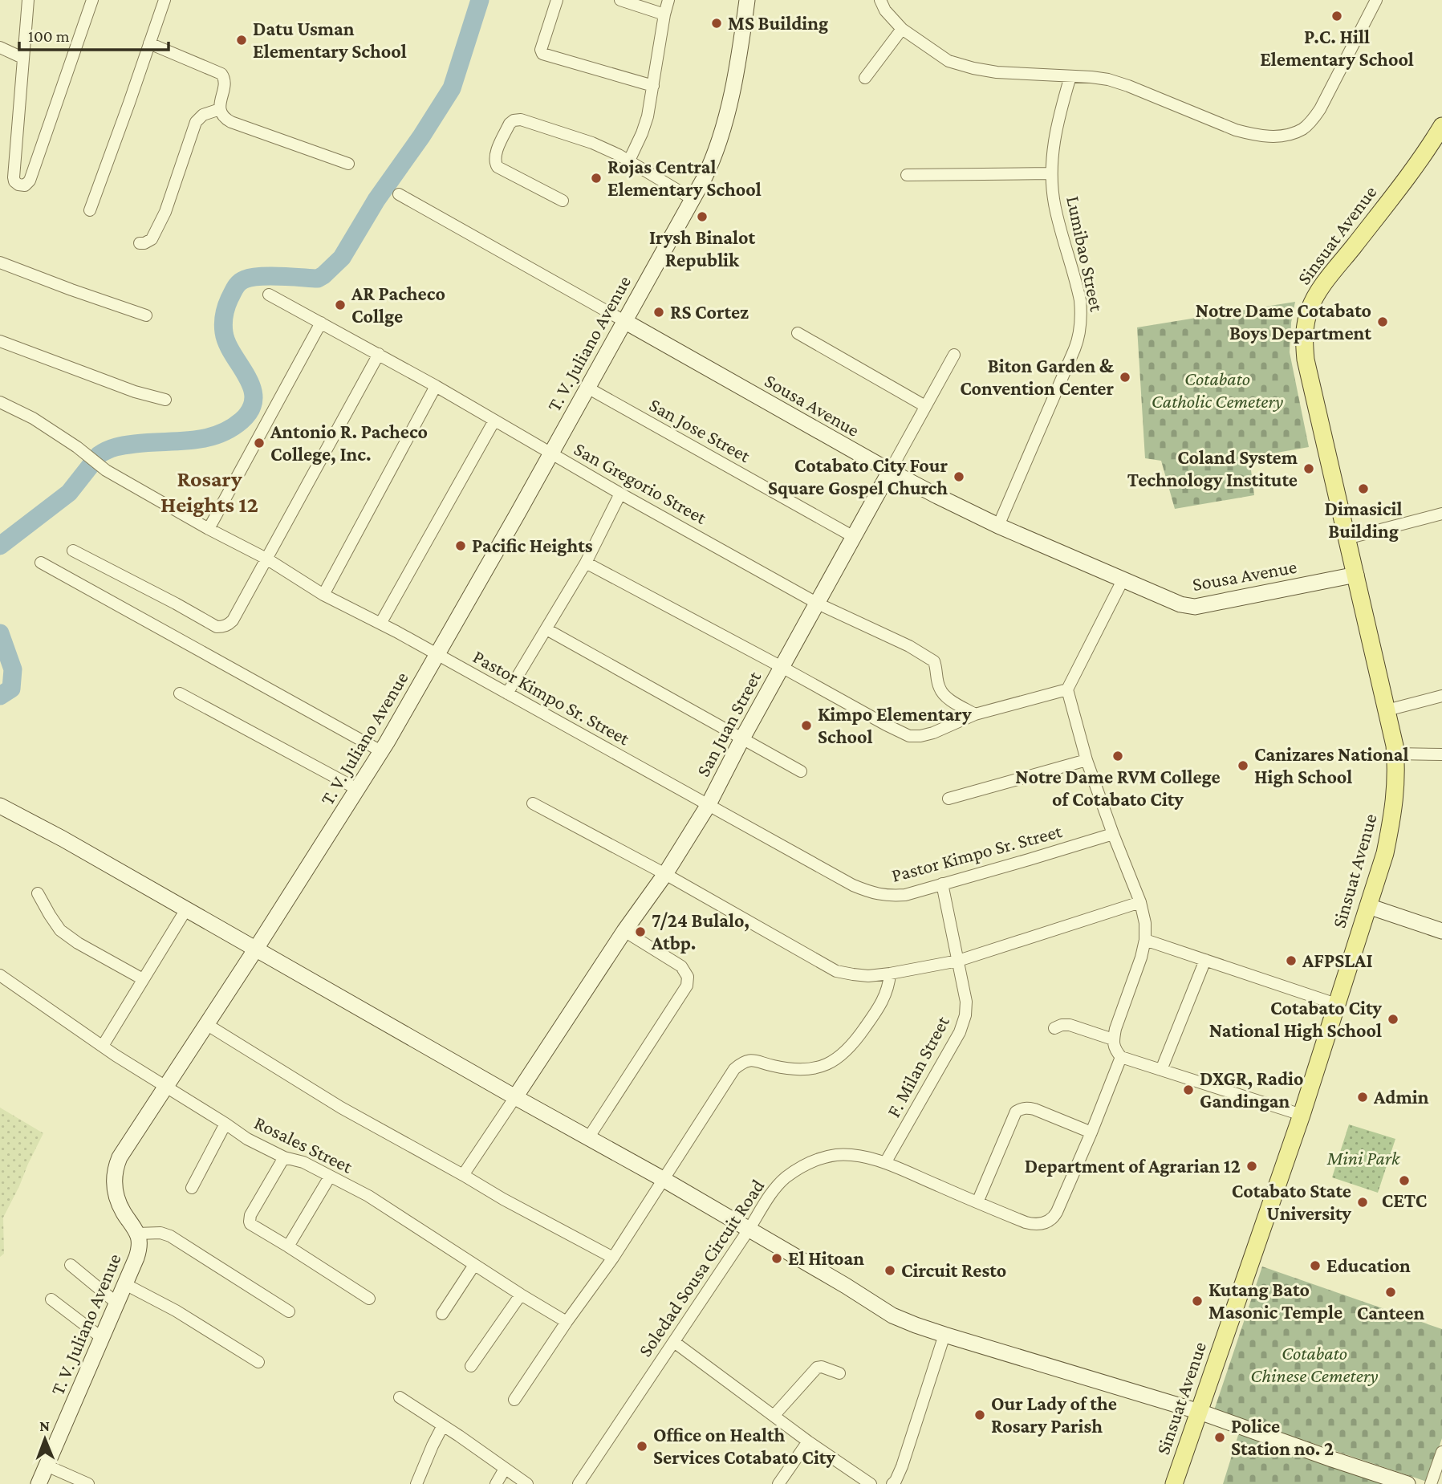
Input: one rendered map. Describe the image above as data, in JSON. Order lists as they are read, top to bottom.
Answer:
{
  "streets": {
    "main road": [
      "Sinsuat Avenue",
      "T. V. Juliano Avenue",
      "Sousa Avenue",
      "San Juan Street"
    ],
    "street": [
      "Lumibao Street",
      "San Jose Street",
      "San Gregorio Street",
      "Pastor Kimpo Sr. Street",
      "F. Milan Street",
      "Rosales Street",
      "Soledad Sousa Circuit Road"
    ]
  },
  "crossings": [
    ["Sinsuat Avenue", "Sousa Avenue"],
    ["Lumibao Street", "Sousa Avenue"],
    ["T. V. Juliano Avenue", "Sousa Avenue"],
    ["T. V. Juliano Avenue", "San Jose Street"],
    ["T. V. Juliano Avenue", "San Gregorio Street"],
    ["T. V. Juliano Avenue", "Pastor Kimpo Sr. Street"],
    ["T. V. Juliano Avenue", "Rosales Street"],
    ["Sousa Avenue", "San Juan Street"],
    ["San Jose Street", "San Juan Street"],
    ["San Gregorio Street", "San Juan Street"],
    ["Pastor Kimpo Sr. Street", "San Juan Street"],
    ["Pastor Kimpo Sr. Street", "F. Milan Street"],
    ["F. Milan Street", "Soledad Sousa Circuit Road"]
  ],
  "districts": ["Rosary Heights 12"],
  "parks": ["Cotabato Catholic Cemetery", "Mini Park", "Cotabato Chinese Cemetery"],
  "places": [
    "P.C. Hill Elementary School",
    "MS Building",
    "Datu Usman Elementary School",
    "Rojas Central Elementary School",
    "Irysh Binalot Republik",
    "AR Pacheco Collge",
    "RS Cortez",
    "Notre Dame Cotabato Boys Department",
    "Biton Garden & Convention Center",
    "Antonio R. Pacheco College, Inc.",
    "Coland System Technology Institute",
    "Cotabato City Four Square Gospel Church",
    "Dimasicil Building",
    "Pacific Heights",
    "Kimpo Elementary School",
    "Notre Dame RVM College of Cotabato City",
    "Canizares National High School",
    "7/24 Bulalo, Atbp.",
    "AFPSLAI",
    "Cotabato City National High School",
    "DXGR, Radio Gandingan",
    "Admin",
    "Department of Agrarian 12",
    "CETC",
    "Cotabato State University",
    "El Hitoan",
    "Education",
    "Circuit Resto",
    "Canteen",
    "Kutang Bato Masonic Temple",
    "Our Lady of the Rosary Parish",
    "Police Station no. 2",
    "Office on Health Services Cotabato City"
  ],
  "scale_bar": "100 m",
  "north": "top"
}
